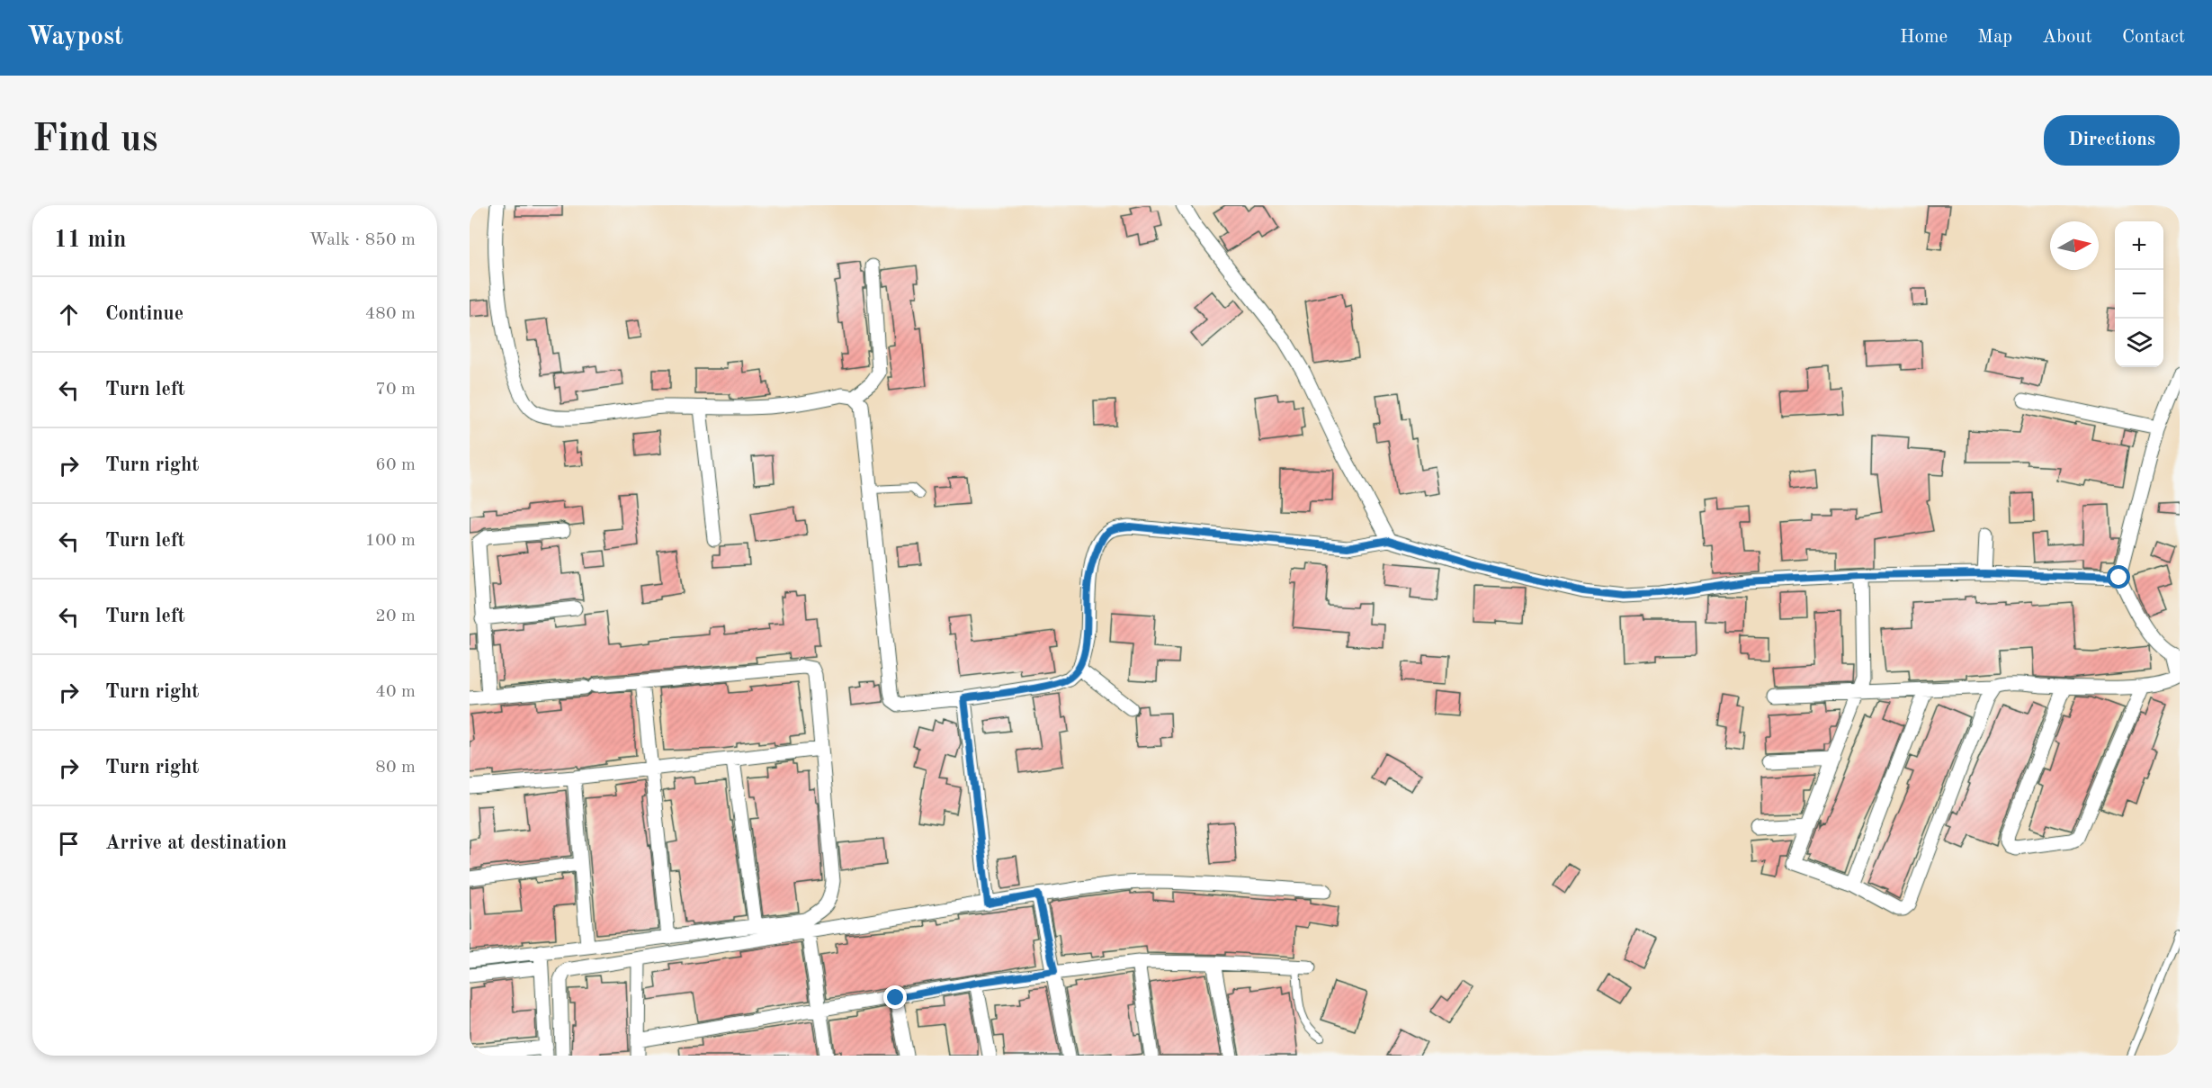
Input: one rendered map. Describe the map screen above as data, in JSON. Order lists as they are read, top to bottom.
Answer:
{
  "north": "right",
  "page": {
    "header": "Waypost",
    "nav": [
      "Home",
      "Map",
      "About",
      "Contact"
    ],
    "buttons": "Directions",
    "title": "Find us",
    "heading": ["11 min", "Walk · 850 m"],
    "map_buttons": ["+", "−"],
    "list": [
      ["Continue", "480 m"],
      ["Turn left", "70 m"],
      ["Turn right", "60 m"],
      ["Turn left", "100 m"],
      ["Turn left", "20 m"],
      ["Turn right", "40 m"],
      ["Turn right", "80 m"],
      "Arrive at destination"
    ]
  }
}
